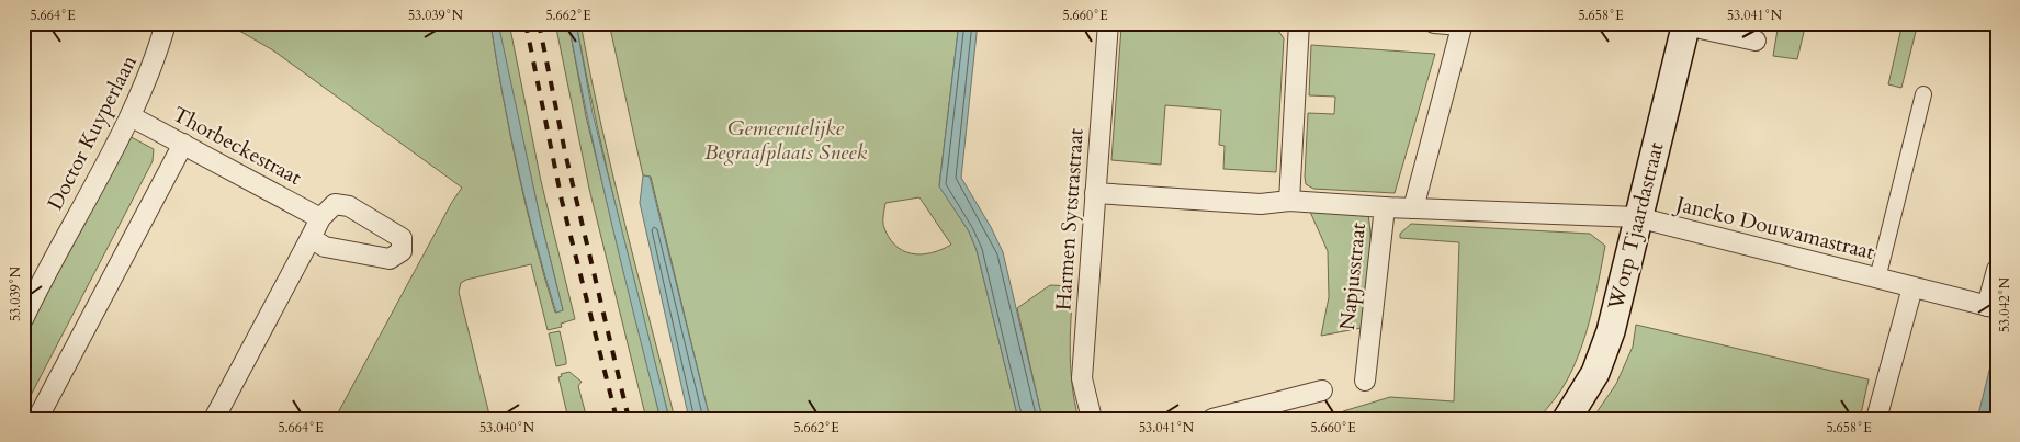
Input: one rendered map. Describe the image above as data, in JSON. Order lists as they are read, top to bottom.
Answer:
{
  "streets": {
    "main road": ["Worp Tjaardastraat"],
    "street": [
      "Doctor Kuyperlaan",
      "Thorbeckestraat",
      "Harmen Sytstrastraat",
      "Jancko Douwamastraat",
      "Napjusstraat"
    ]
  },
  "crossings": [
    ["Doctor Kuyperlaan", "Thorbeckestraat"],
    ["Harmen Sytstrastraat", "Napjusstraat"],
    ["Worp Tjaardastraat", "Jancko Douwamastraat"],
    ["Jancko Douwamastraat", "Napjusstraat"]
  ],
  "parks": ["Gemeentelijke Begraafplaats Sneek"],
  "coordinates": [
    "5.664°E",
    "53.039°N",
    "5.662°E",
    "5.660°E",
    "5.658°E",
    "53.041°N",
    "53.042°N",
    "53.040°N"
  ]
}
